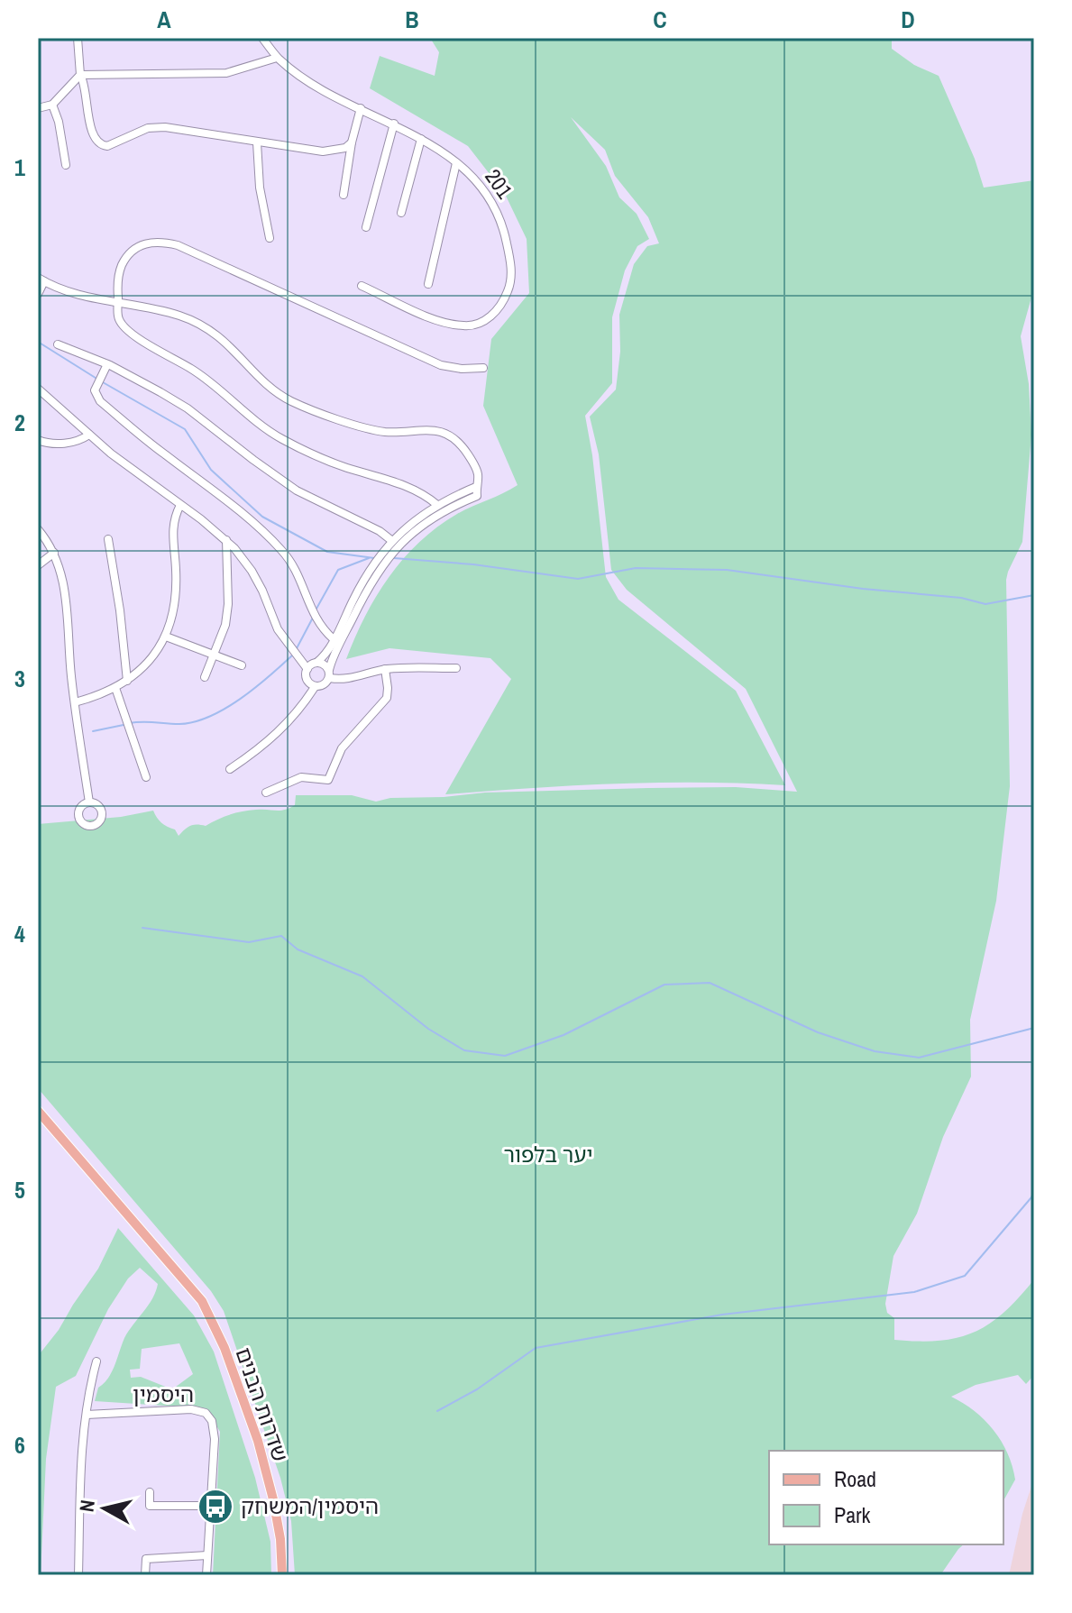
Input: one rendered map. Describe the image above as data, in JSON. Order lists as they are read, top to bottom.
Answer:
{
  "streets": {
    "main road": ["שדרות הבנים"],
    "street": ["201", "היסמין"]
  },
  "parks": ["יער בלפור"],
  "places": {
    "bus stop": ["היסמין/המשחק"]
  },
  "legend": ["Road", "Park"],
  "north": "left",
  "grid": {
    "columns": [
      "A",
      "B",
      "C",
      "D"
    ],
    "rows": [
      "1",
      "2",
      "3",
      "4",
      "5",
      "6"
    ]
  }
}
